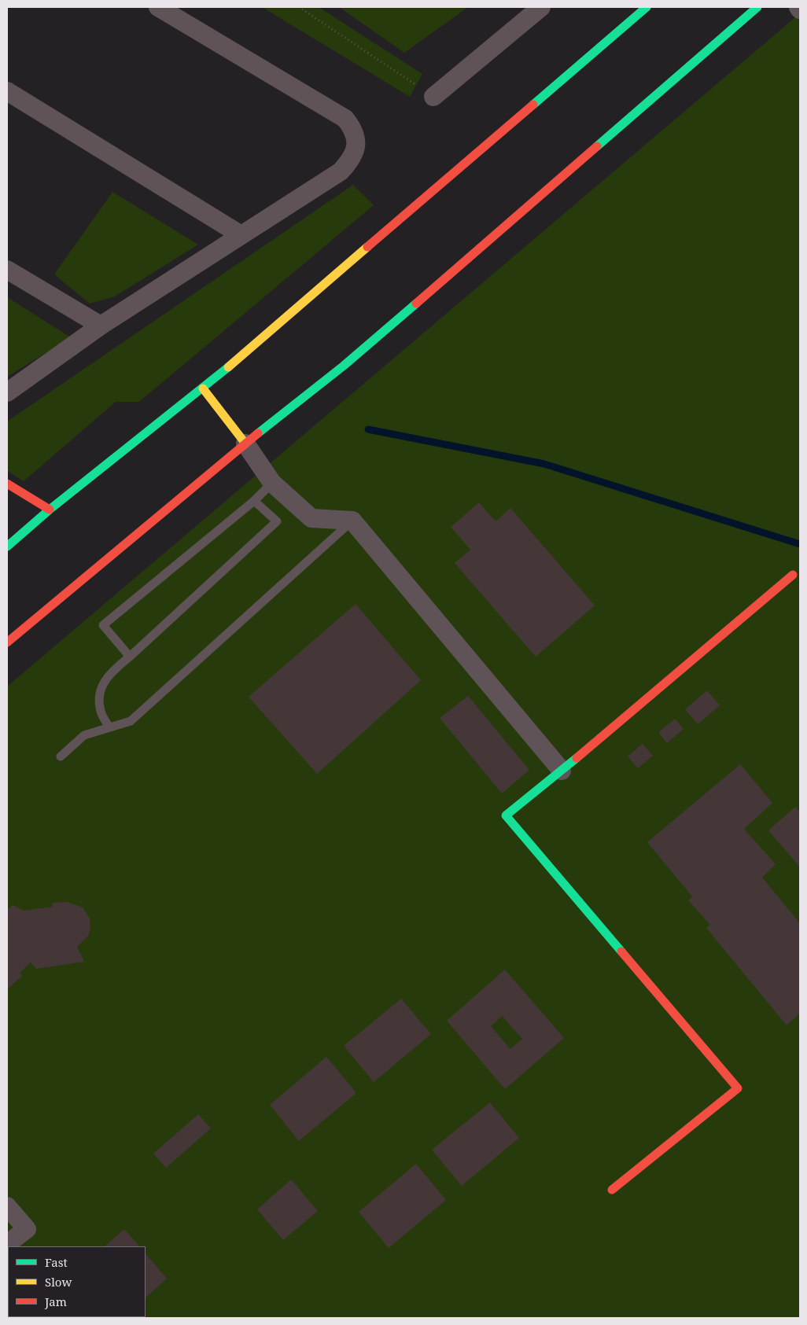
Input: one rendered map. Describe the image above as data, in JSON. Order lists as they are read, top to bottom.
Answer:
{
  "legend": ["Fast", "Slow", "Jam"]
}
